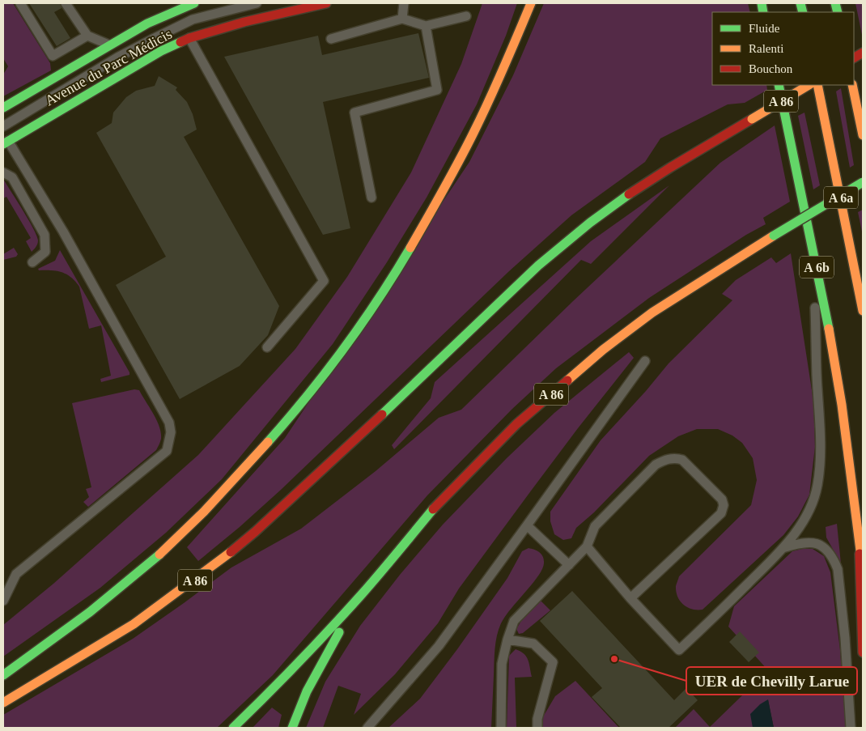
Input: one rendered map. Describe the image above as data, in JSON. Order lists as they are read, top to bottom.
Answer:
{
  "streets": {
    "main road": [
      "Avenue du Parc Médicis",
      "A 86",
      "A 6a",
      "A 6b"
    ]
  },
  "places": ["UER de Chevilly Larue"],
  "legend": ["Fluide", "Ralenti", "Bouchon"]
}
